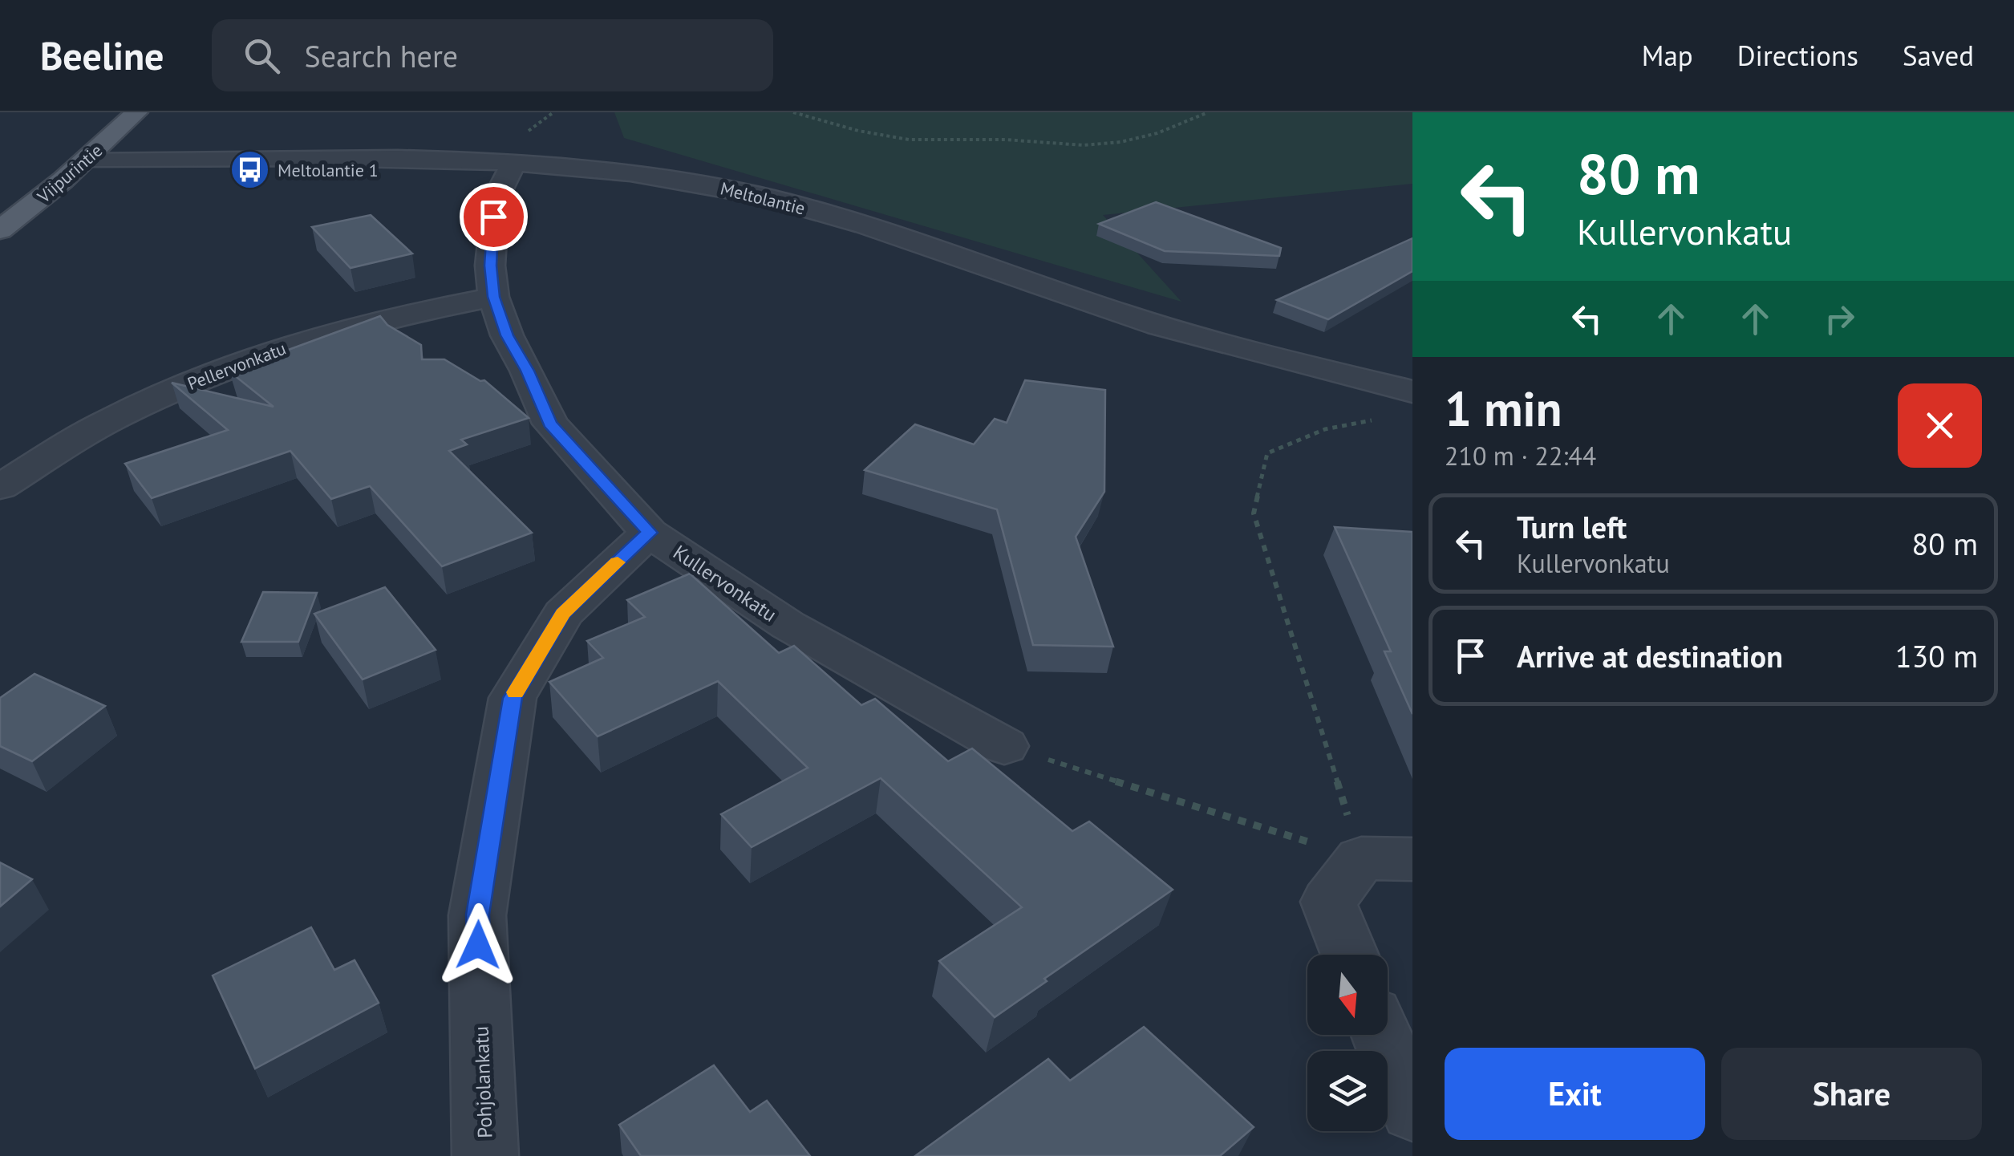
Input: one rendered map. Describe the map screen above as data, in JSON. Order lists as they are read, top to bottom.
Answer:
{
  "streets": {
    "main road": ["Viipurintie"],
    "street": [
      "Meltolantie",
      "Pellervonkatu",
      "Kullervonkatu",
      "Pohjolankatu"
    ]
  },
  "crossings": [
    ["Viipurintie", "Meltolantie"],
    ["Meltolantie", "Kullervonkatu"],
    ["Pellervonkatu", "Kullervonkatu"],
    ["Kullervonkatu", "Pohjolankatu"]
  ],
  "places": {
    "bus stop": ["Meltolantie 1"]
  },
  "north": "bottom",
  "page": {
    "header": "Beeline",
    "search": "Search here",
    "nav": ["Map", "Directions", "Saved"],
    "turn": ["80 m", "Kullervonkatu"],
    "heading": ["1 min", "210 m · 22:44"],
    "list": [
      {
        "name": "Turn left",
        "note": "Kullervonkatu",
        "value": "80 m"
      },
      {
        "name": "Arrive at destination",
        "value": "130 m"
      }
    ],
    "buttons": ["Exit", "Share"]
  }
}
